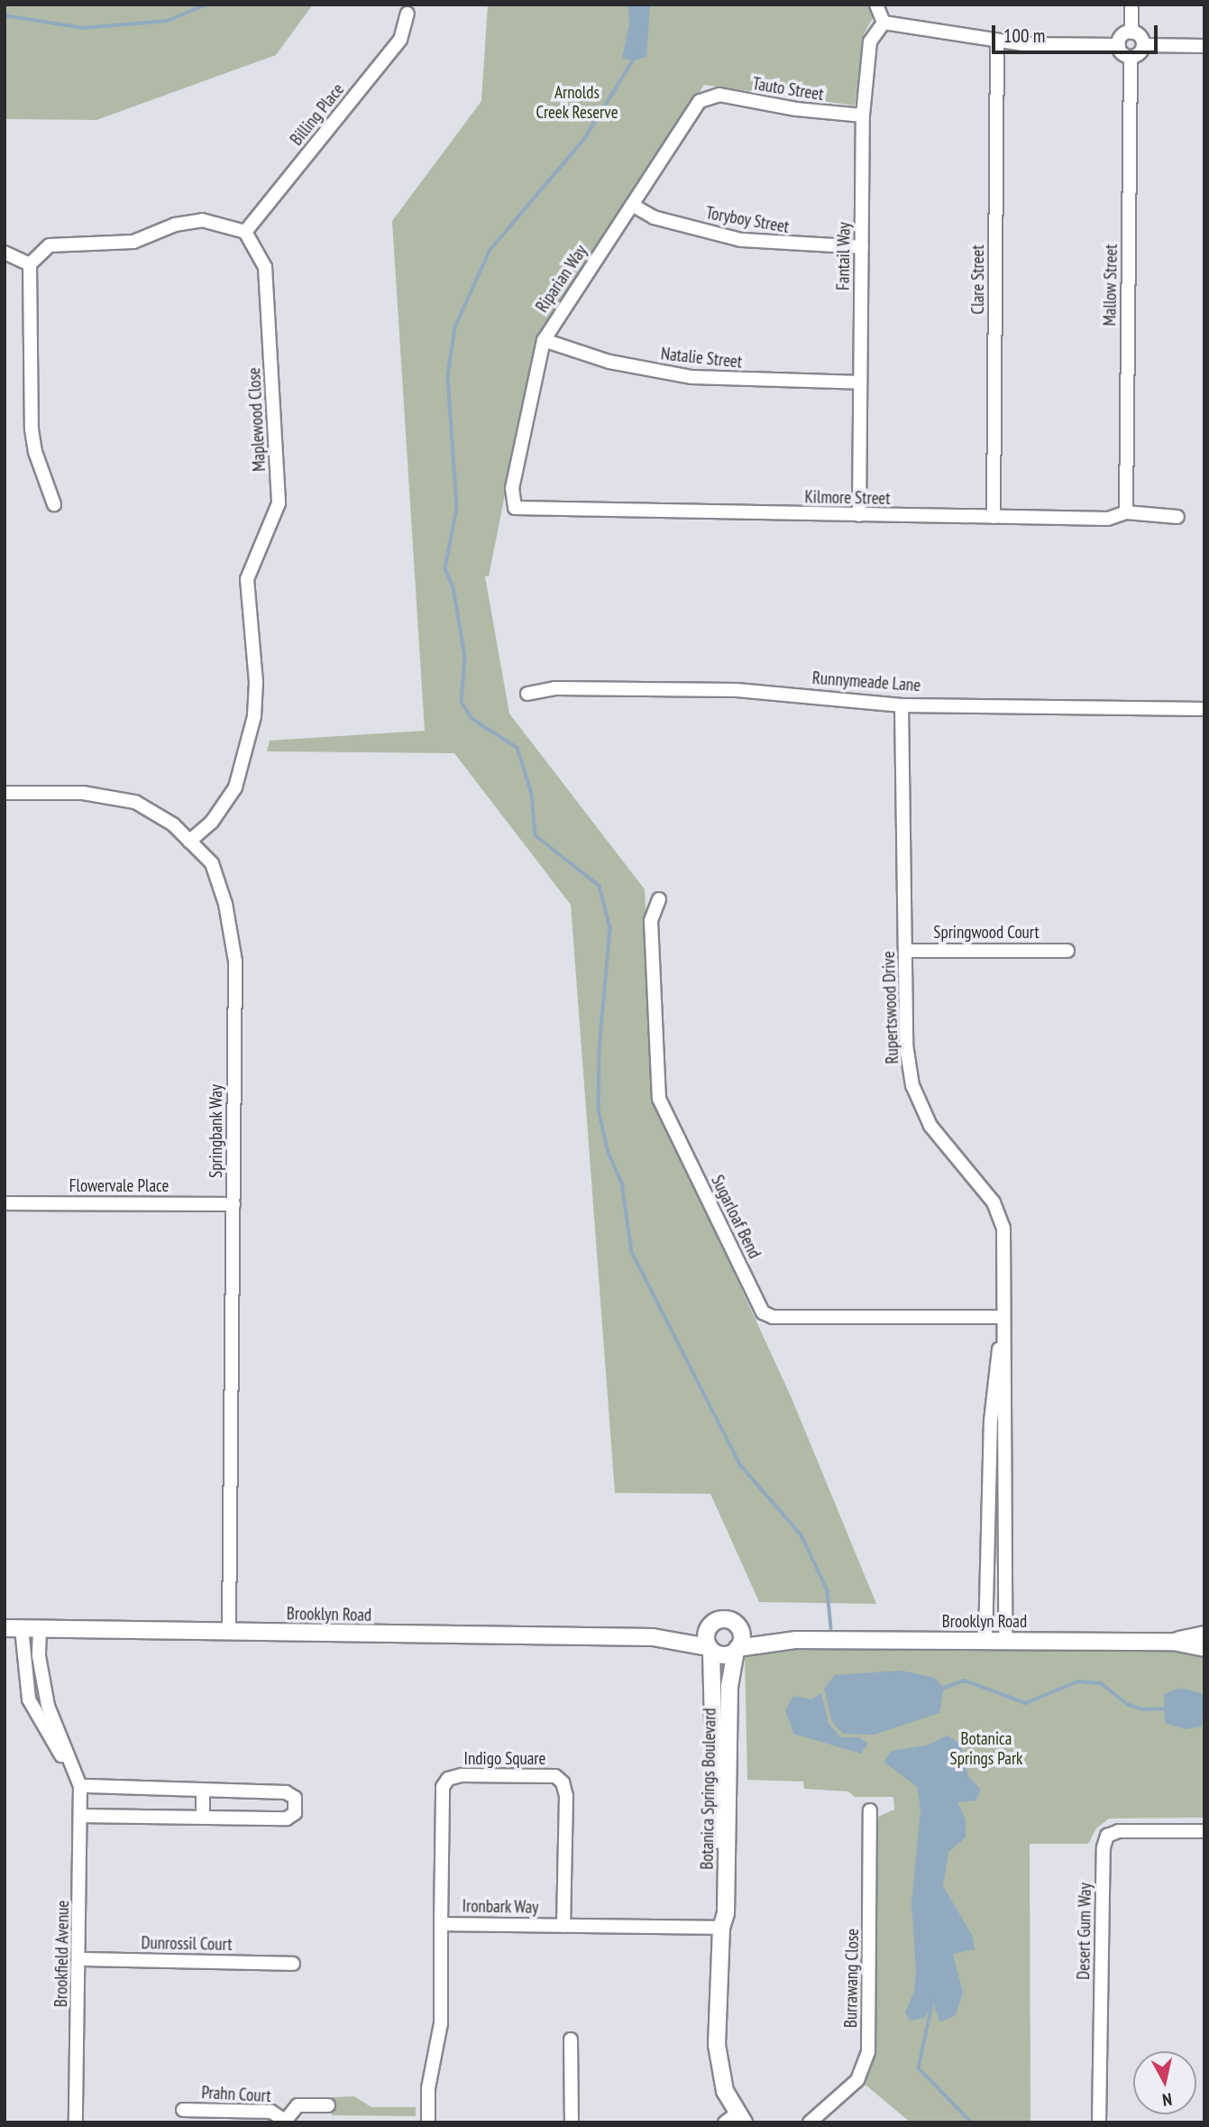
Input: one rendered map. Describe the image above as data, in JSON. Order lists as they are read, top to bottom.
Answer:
{
  "streets": {
    "street": [
      "Tauto Street",
      "Billing Place",
      "Toryboy Street",
      "Fantail Way",
      "Riparian Way",
      "Clare Street",
      "Mallow Street",
      "Natalie Street",
      "Maplewood Close",
      "Kilmore Street",
      "Runnymeade Lane",
      "Springwood Court",
      "Rupertswood Drive",
      "Springbank Way",
      "Flowervale Place",
      "Sugarloaf Bend",
      "Brooklyn Road",
      "Indigo Square",
      "Botanica Springs Boulevard",
      "Ironbark Way",
      "Desert Gum Way",
      "Dunrossil Court",
      "Brookfield Avenue",
      "Burrawang Close",
      "Prahn Court"
    ]
  },
  "crossings": [
    ["Tauto Street", "Fantail Way"],
    ["Tauto Street", "Riparian Way"],
    ["Billing Place", "Maplewood Close"],
    ["Toryboy Street", "Fantail Way"],
    ["Toryboy Street", "Riparian Way"],
    ["Fantail Way", "Natalie Street"],
    ["Fantail Way", "Kilmore Street"],
    ["Riparian Way", "Natalie Street"],
    ["Riparian Way", "Kilmore Street"],
    ["Clare Street", "Kilmore Street"],
    ["Mallow Street", "Kilmore Street"],
    ["Maplewood Close", "Springbank Way"],
    ["Runnymeade Lane", "Rupertswood Drive"],
    ["Springwood Court", "Rupertswood Drive"],
    ["Rupertswood Drive", "Sugarloaf Bend"],
    ["Rupertswood Drive", "Brooklyn Road"],
    ["Springbank Way", "Flowervale Place"],
    ["Springbank Way", "Brooklyn Road"],
    ["Brooklyn Road", "Botanica Springs Boulevard"],
    ["Brooklyn Road", "Brookfield Avenue"],
    ["Indigo Square", "Ironbark Way"],
    ["Botanica Springs Boulevard", "Ironbark Way"],
    ["Dunrossil Court", "Brookfield Avenue"]
  ],
  "parks": ["Arnolds Creek Reserve", "Botanica Springs Park"],
  "scale_bar": "100 m",
  "north": "bottom"
}
